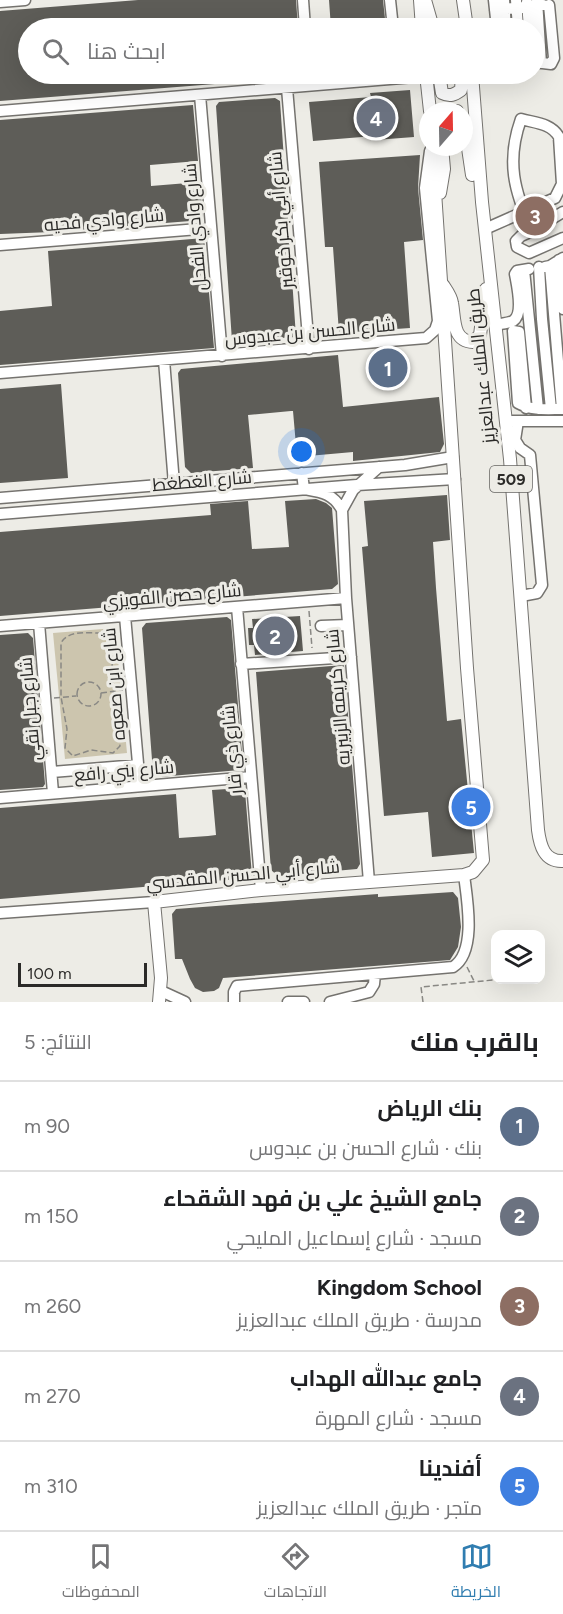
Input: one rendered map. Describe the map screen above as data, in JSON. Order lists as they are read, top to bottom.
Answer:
{
  "streets": {
    "main road": ["طريق الملك عبدالعزيز", "509", "شارع أبي الحسن المقدسي"],
    "street": [
      "شارع وادي فحيه",
      "شارع أبي بكر خوقير",
      "شارع وادي الفحل",
      "شارع الحسن بن عبدوس",
      "شارع الغطغط",
      "شارع حصن الفويزي",
      "شارع ابن صعوه",
      "شارع كريمه الزبيريه",
      "شارع جبل نقي",
      "شارع ذي قار",
      "شارع بني رافع"
    ]
  },
  "crossings": [
    ["شارع وادي فحيه", "شارع وادي الفحل"],
    ["شارع أبي بكر خوقير", "شارع الحسن بن عبدوس"],
    ["شارع وادي الفحل", "شارع الحسن بن عبدوس"],
    ["طريق الملك عبدالعزيز", "509"],
    ["طريق الملك عبدالعزيز", "شارع الغطغط"],
    ["طريق الملك عبدالعزيز", "شارع أبي الحسن المقدسي"],
    ["شارع حصن الفويزي", "شارع ابن صعوه"],
    ["شارع حصن الفويزي", "شارع كريمه الزبيريه"],
    ["شارع حصن الفويزي", "شارع جبل نقي"],
    ["شارع حصن الفويزي", "شارع ذي قار"],
    ["شارع ابن صعوه", "شارع بني رافع"],
    ["شارع كريمه الزبيريه", "شارع أبي الحسن المقدسي"],
    ["شارع جبل نقي", "شارع بني رافع"],
    ["شارع ذي قار", "شارع بني رافع"],
    ["شارع ذي قار", "شارع أبي الحسن المقدسي"]
  ],
  "scale_bar": "100 m",
  "north": "top",
  "page": {
    "search": "ابحث هنا",
    "pins": [
      "4",
      "3",
      "1",
      "2",
      "5"
    ],
    "scale": "100 m",
    "heading": ["بالقرب منك", "النتائج: 5"],
    "list": [
      {
        "mark": "1",
        "name": "بنك الرياض",
        "note": "بنك · شارع الحسن بن عبدوس",
        "value": "90 m"
      },
      {
        "mark": "2",
        "name": "جامع الشيخ علي بن فهد الشقحاء",
        "note": "مسجد · شارع إسماعيل المليحي",
        "value": "150 m"
      },
      {
        "mark": "3",
        "name": "Kingdom School",
        "note": "مدرسة · طريق الملك عبدالعزيز",
        "value": "260 m"
      },
      {
        "mark": "4",
        "name": "جامع عبدالله الهداب",
        "note": "مسجد · شارع المهرة",
        "value": "270 m"
      },
      {
        "mark": "5",
        "name": "أفندينا",
        "note": "متجر · طريق الملك عبدالعزيز",
        "value": "310 m"
      }
    ],
    "nav": ["الخريطة", "الاتجاهات", "المحفوظات"]
  }
}
